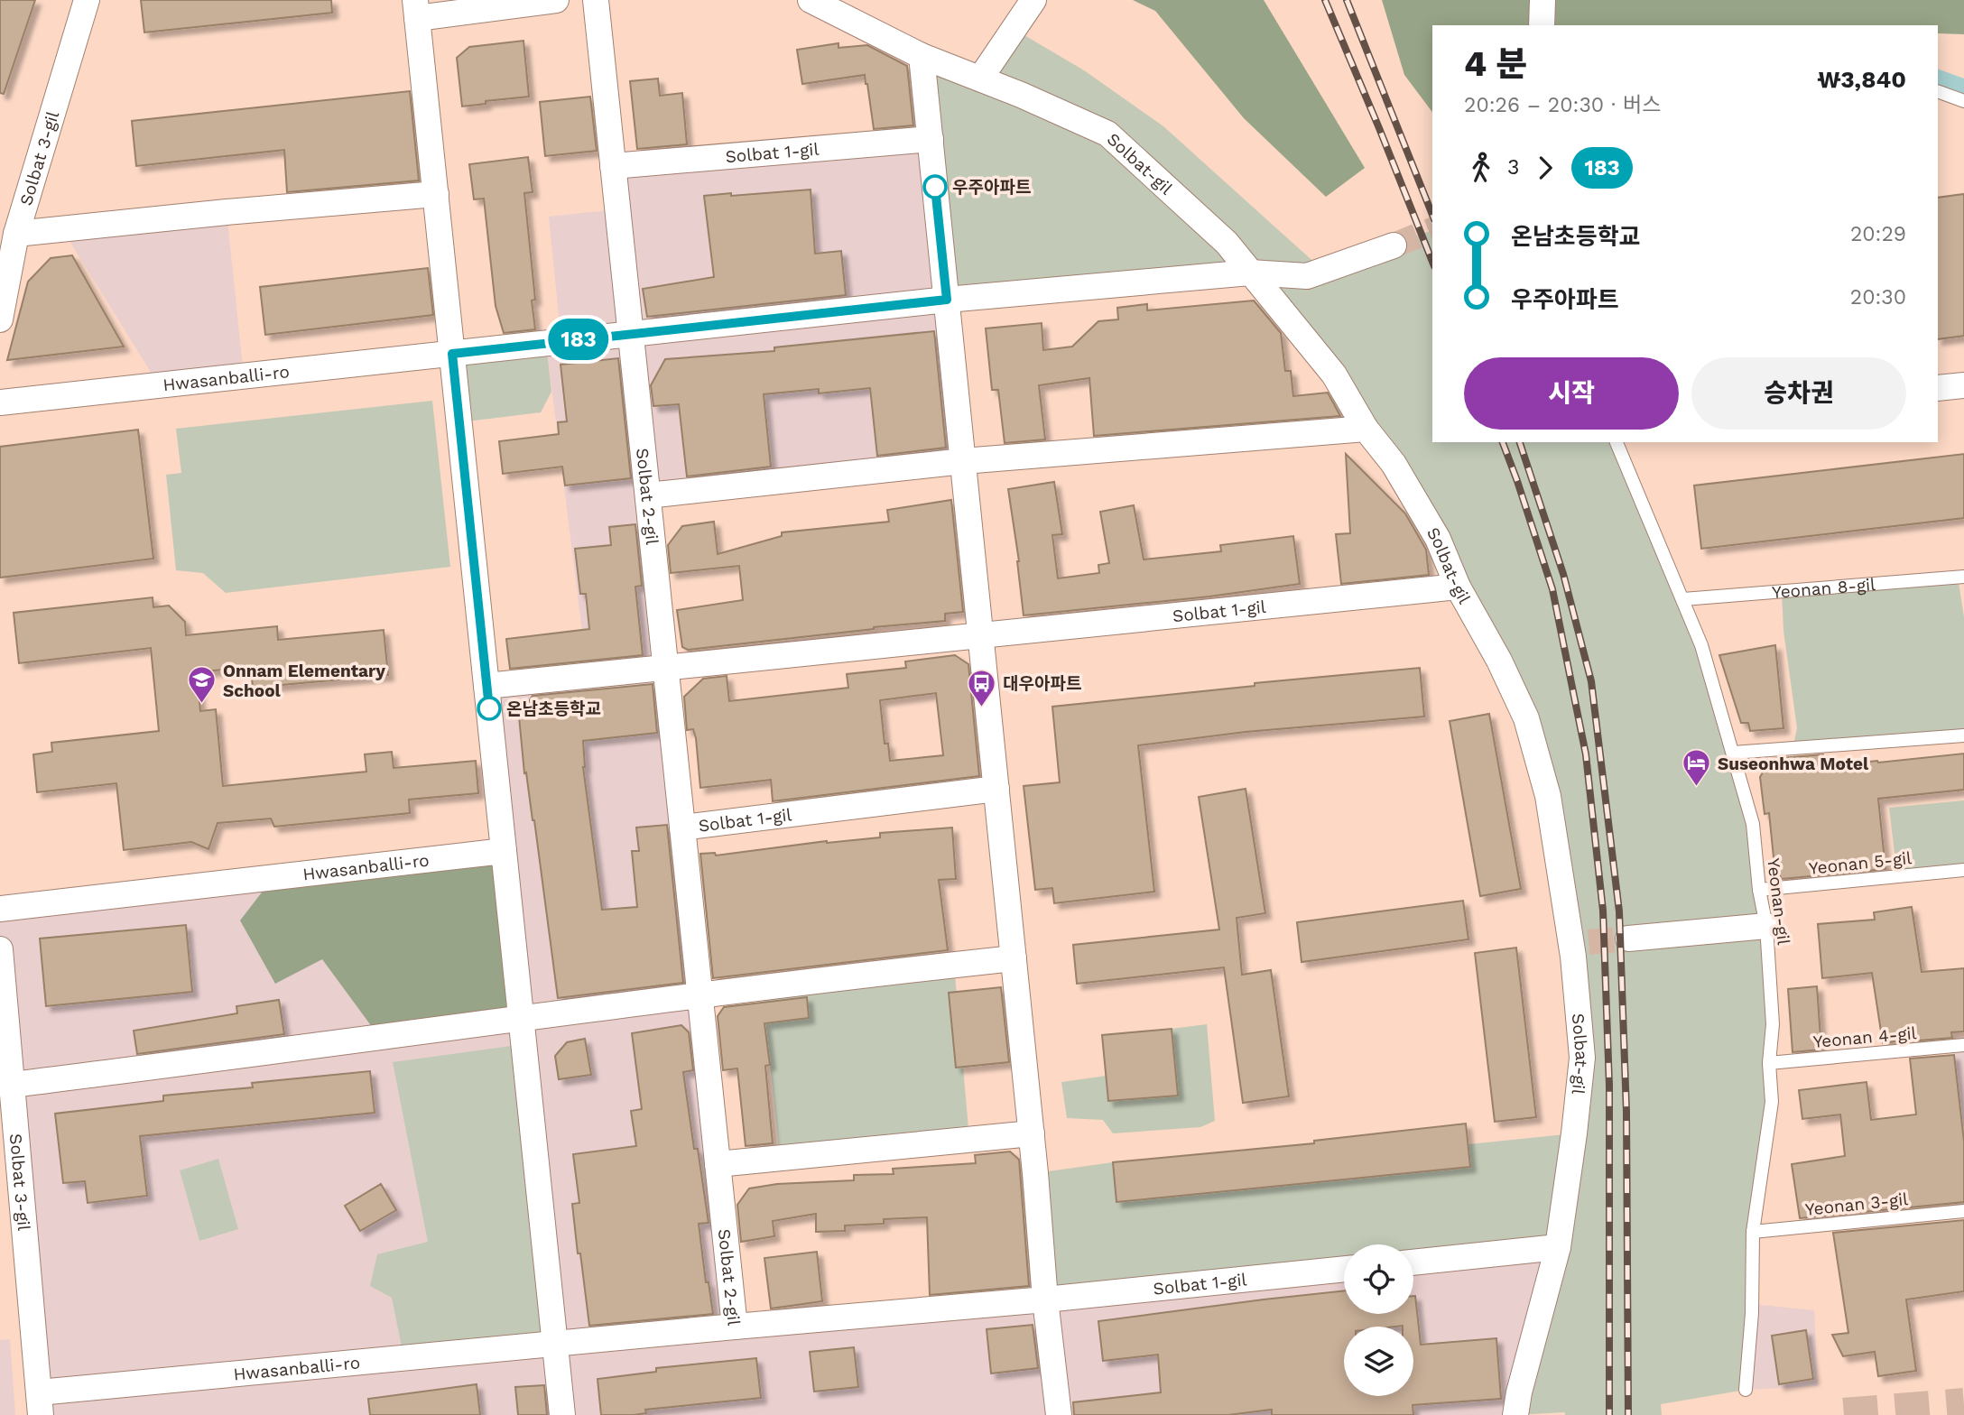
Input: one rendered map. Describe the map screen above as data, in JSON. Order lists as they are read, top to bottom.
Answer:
{
  "streets": {
    "street": [
      "Solbat 1-gil",
      "Solbat 3-gil",
      "Solbat-gil",
      "Hwasanballi-ro",
      "Solbat 2-gil"
    ],
    "lane": [
      "Yeonan 8-gil",
      "Yeonan 5-gil",
      "Yeonan-gil",
      "Yeonan 4-gil",
      "Yeonan 3-gil"
    ]
  },
  "crossings": [
    ["Solbat 1-gil", "Solbat-gil"],
    ["Solbat 1-gil", "Solbat 2-gil"],
    ["Solbat 3-gil", "Hwasanballi-ro"],
    ["Hwasanballi-ro", "Solbat 2-gil"],
    ["Yeonan 8-gil", "Yeonan-gil"],
    ["Yeonan 5-gil", "Yeonan-gil"],
    ["Yeonan-gil", "Yeonan 4-gil"],
    ["Yeonan-gil", "Yeonan 3-gil"]
  ],
  "places": {
    "other": ["우주아파트", "온남초등학교"],
    "school or university": ["Onnam Elementary School"],
    "bus stop": ["대우아파트"],
    "hotel": ["Suseonhwa Motel"]
  },
  "lines": ["bus line 183"],
  "page": {
    "on_map": "183",
    "heading": ["4 분", "20:26 – 20:30 · 버스", "₩3,840"],
    "legs": ["3", "183"],
    "list": [
      {
        "name": "온남초등학교",
        "value": "20:29"
      },
      {
        "name": "우주아파트",
        "value": "20:30"
      }
    ],
    "buttons": ["시작", "승차권"]
  }
}
